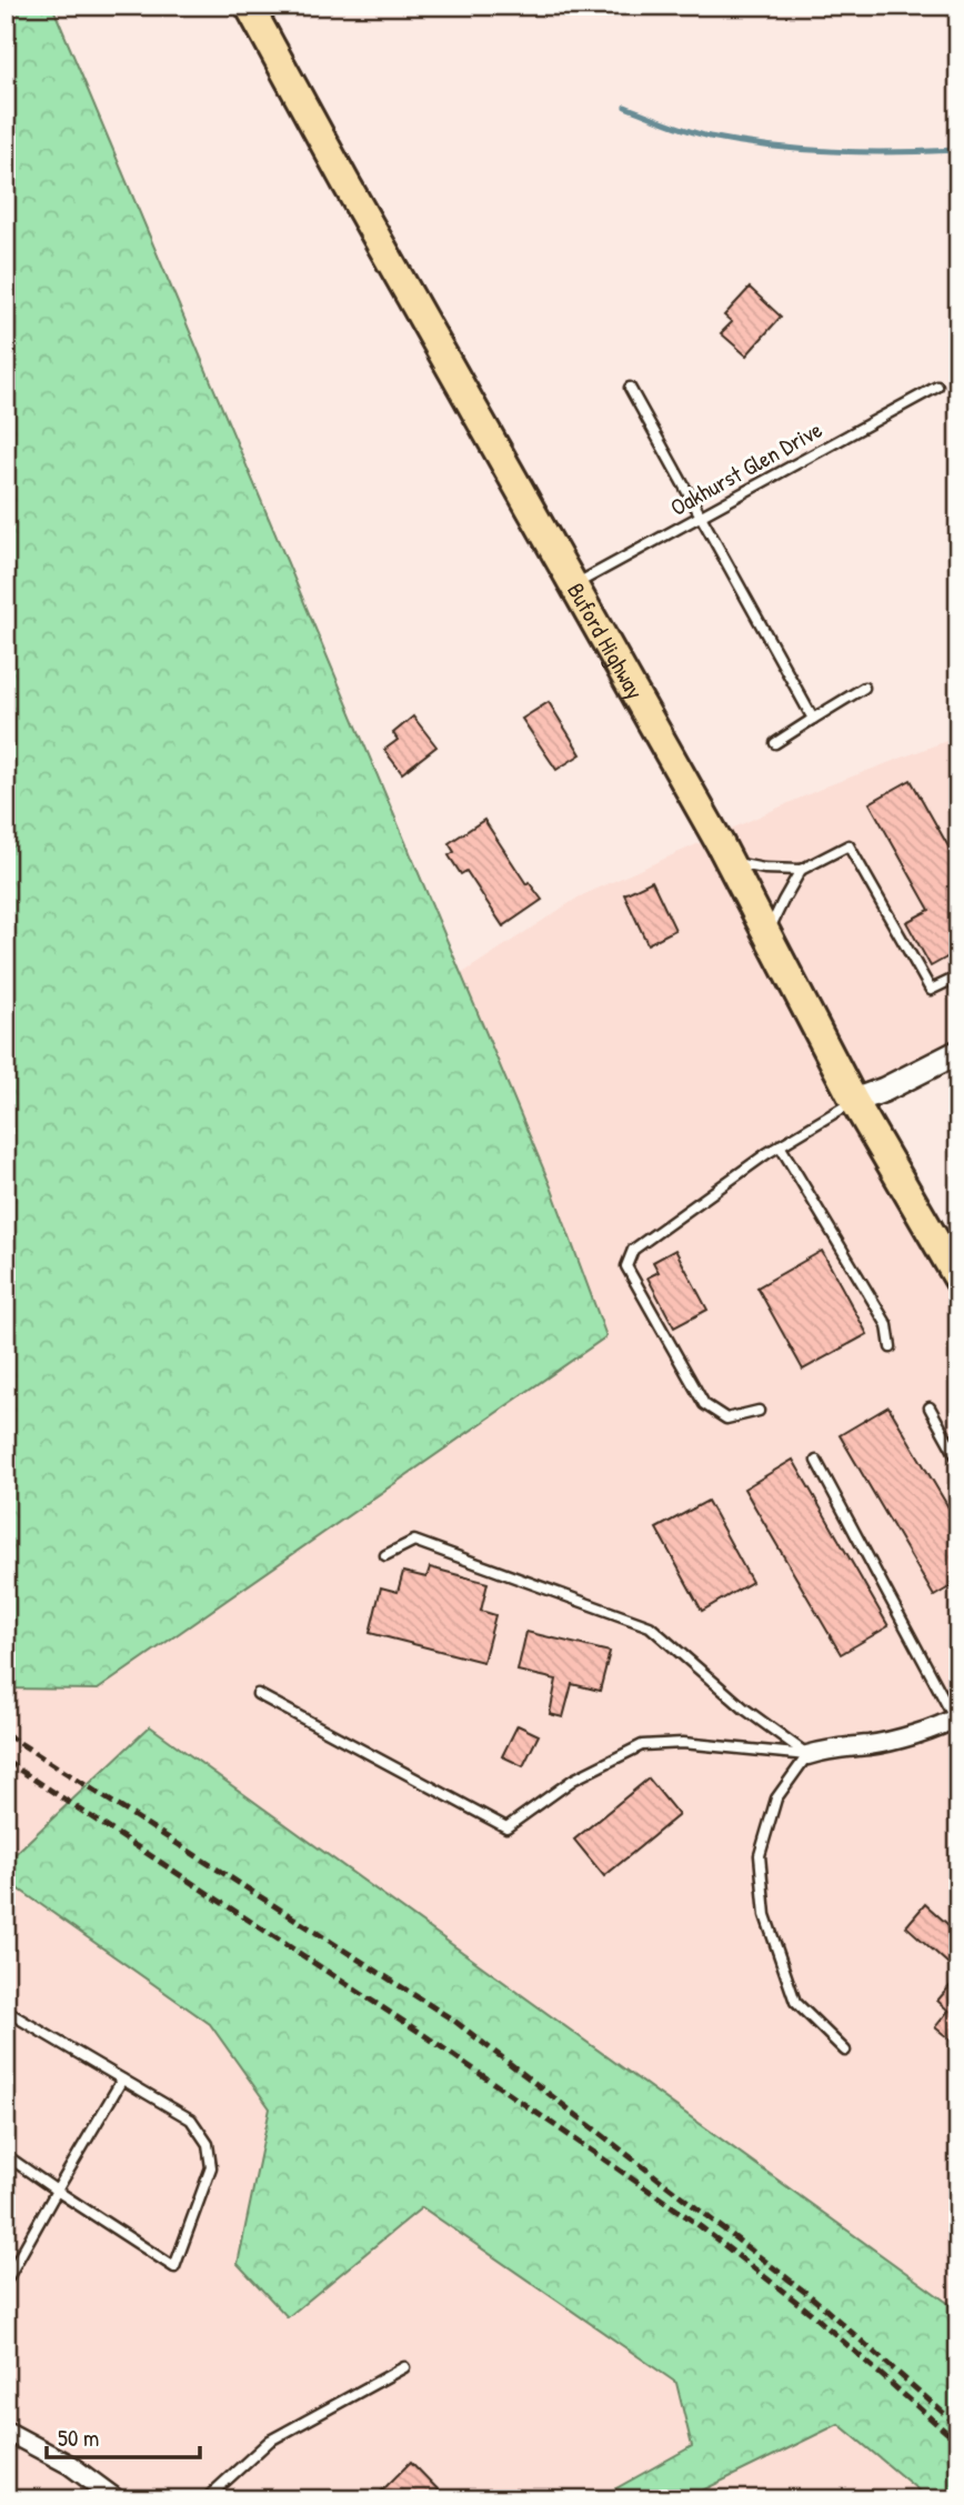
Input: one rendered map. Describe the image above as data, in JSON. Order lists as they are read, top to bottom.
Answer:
{
  "streets": {
    "main road": ["Buford Highway"],
    "lane": ["Oakhurst Glen Drive"]
  },
  "crossings": [
    ["Oakhurst Glen Drive", "Buford Highway"]
  ],
  "scale_bar": "50 m"
}
